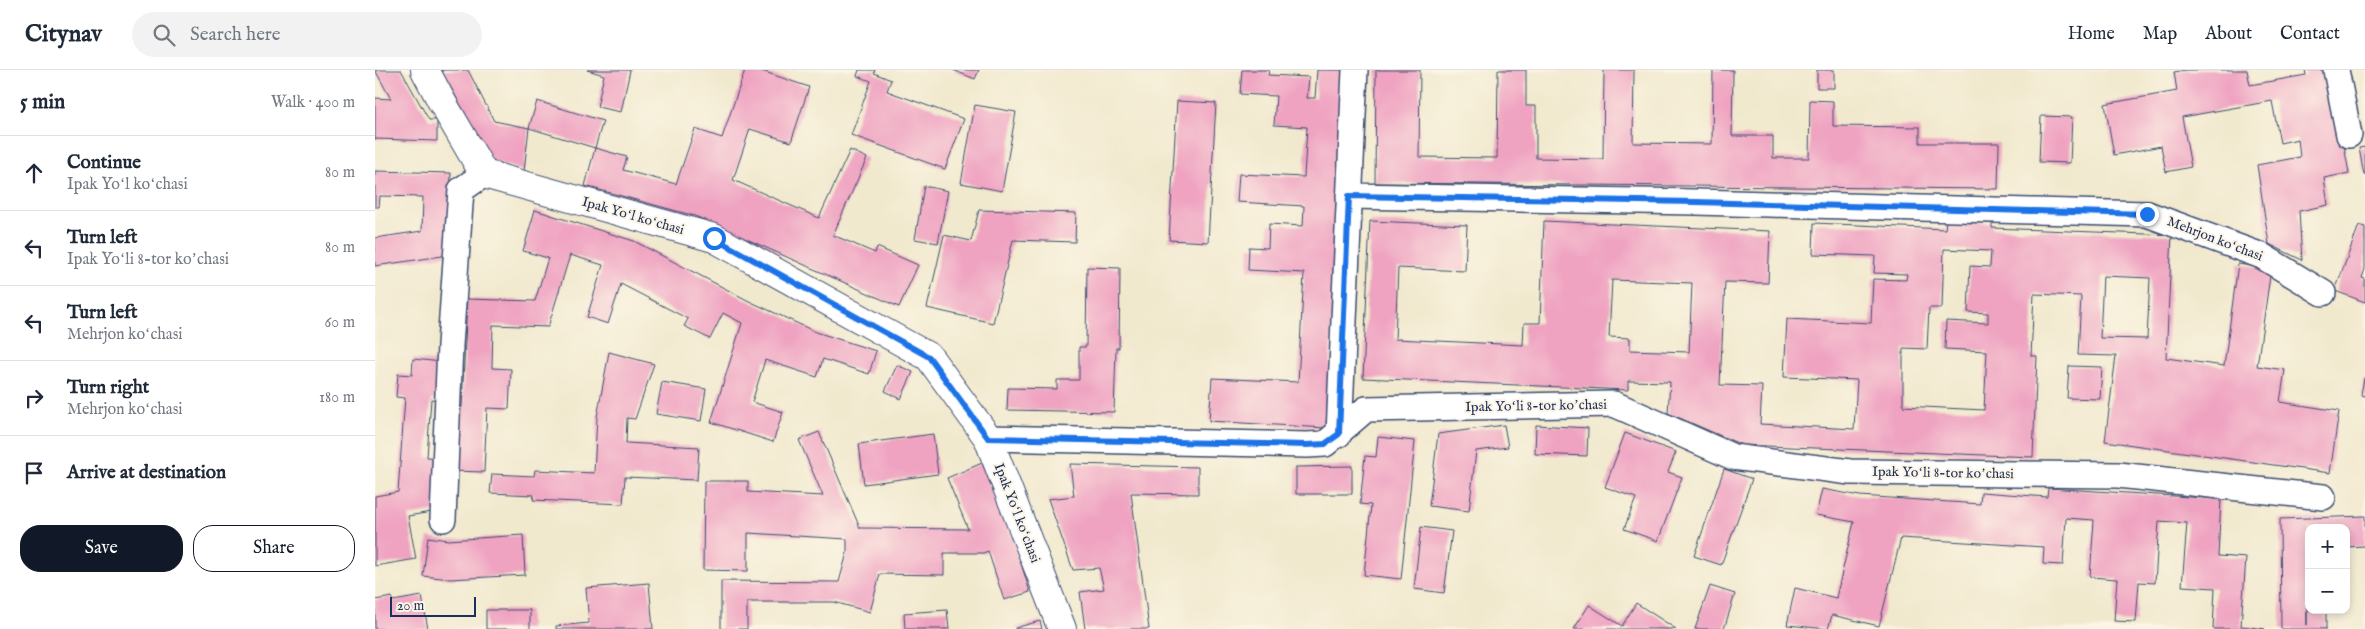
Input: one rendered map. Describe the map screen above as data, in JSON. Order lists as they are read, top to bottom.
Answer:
{
  "streets": {
    "street": ["Ipak Yoʻl koʻchasi", "Mehrjon koʻchasi", "Ipak Yoʻli 8-tor koʼchasi"]
  },
  "crossings": [
    ["Ipak Yoʻl koʻchasi", "Ipak Yoʻli 8-tor koʼchasi"]
  ],
  "scale_bar": "20 m",
  "page": {
    "header": "Citynav",
    "search": "Search here",
    "nav": [
      "Home",
      "Map",
      "About",
      "Contact"
    ],
    "heading": ["5 min", "Walk · 400 m"],
    "list": [
      ["Continue", "Ipak Yoʻl koʻchasi", "80 m"],
      ["Turn left", "Ipak Yoʻli 8-tor koʼchasi", "80 m"],
      ["Turn left", "Mehrjon koʻchasi", "60 m"],
      ["Turn right", "Mehrjon koʻchasi", "180 m"],
      "Arrive at destination"
    ],
    "buttons": ["Save", "Share"],
    "map_buttons": ["+", "−"],
    "scale": "20 m"
  }
}
